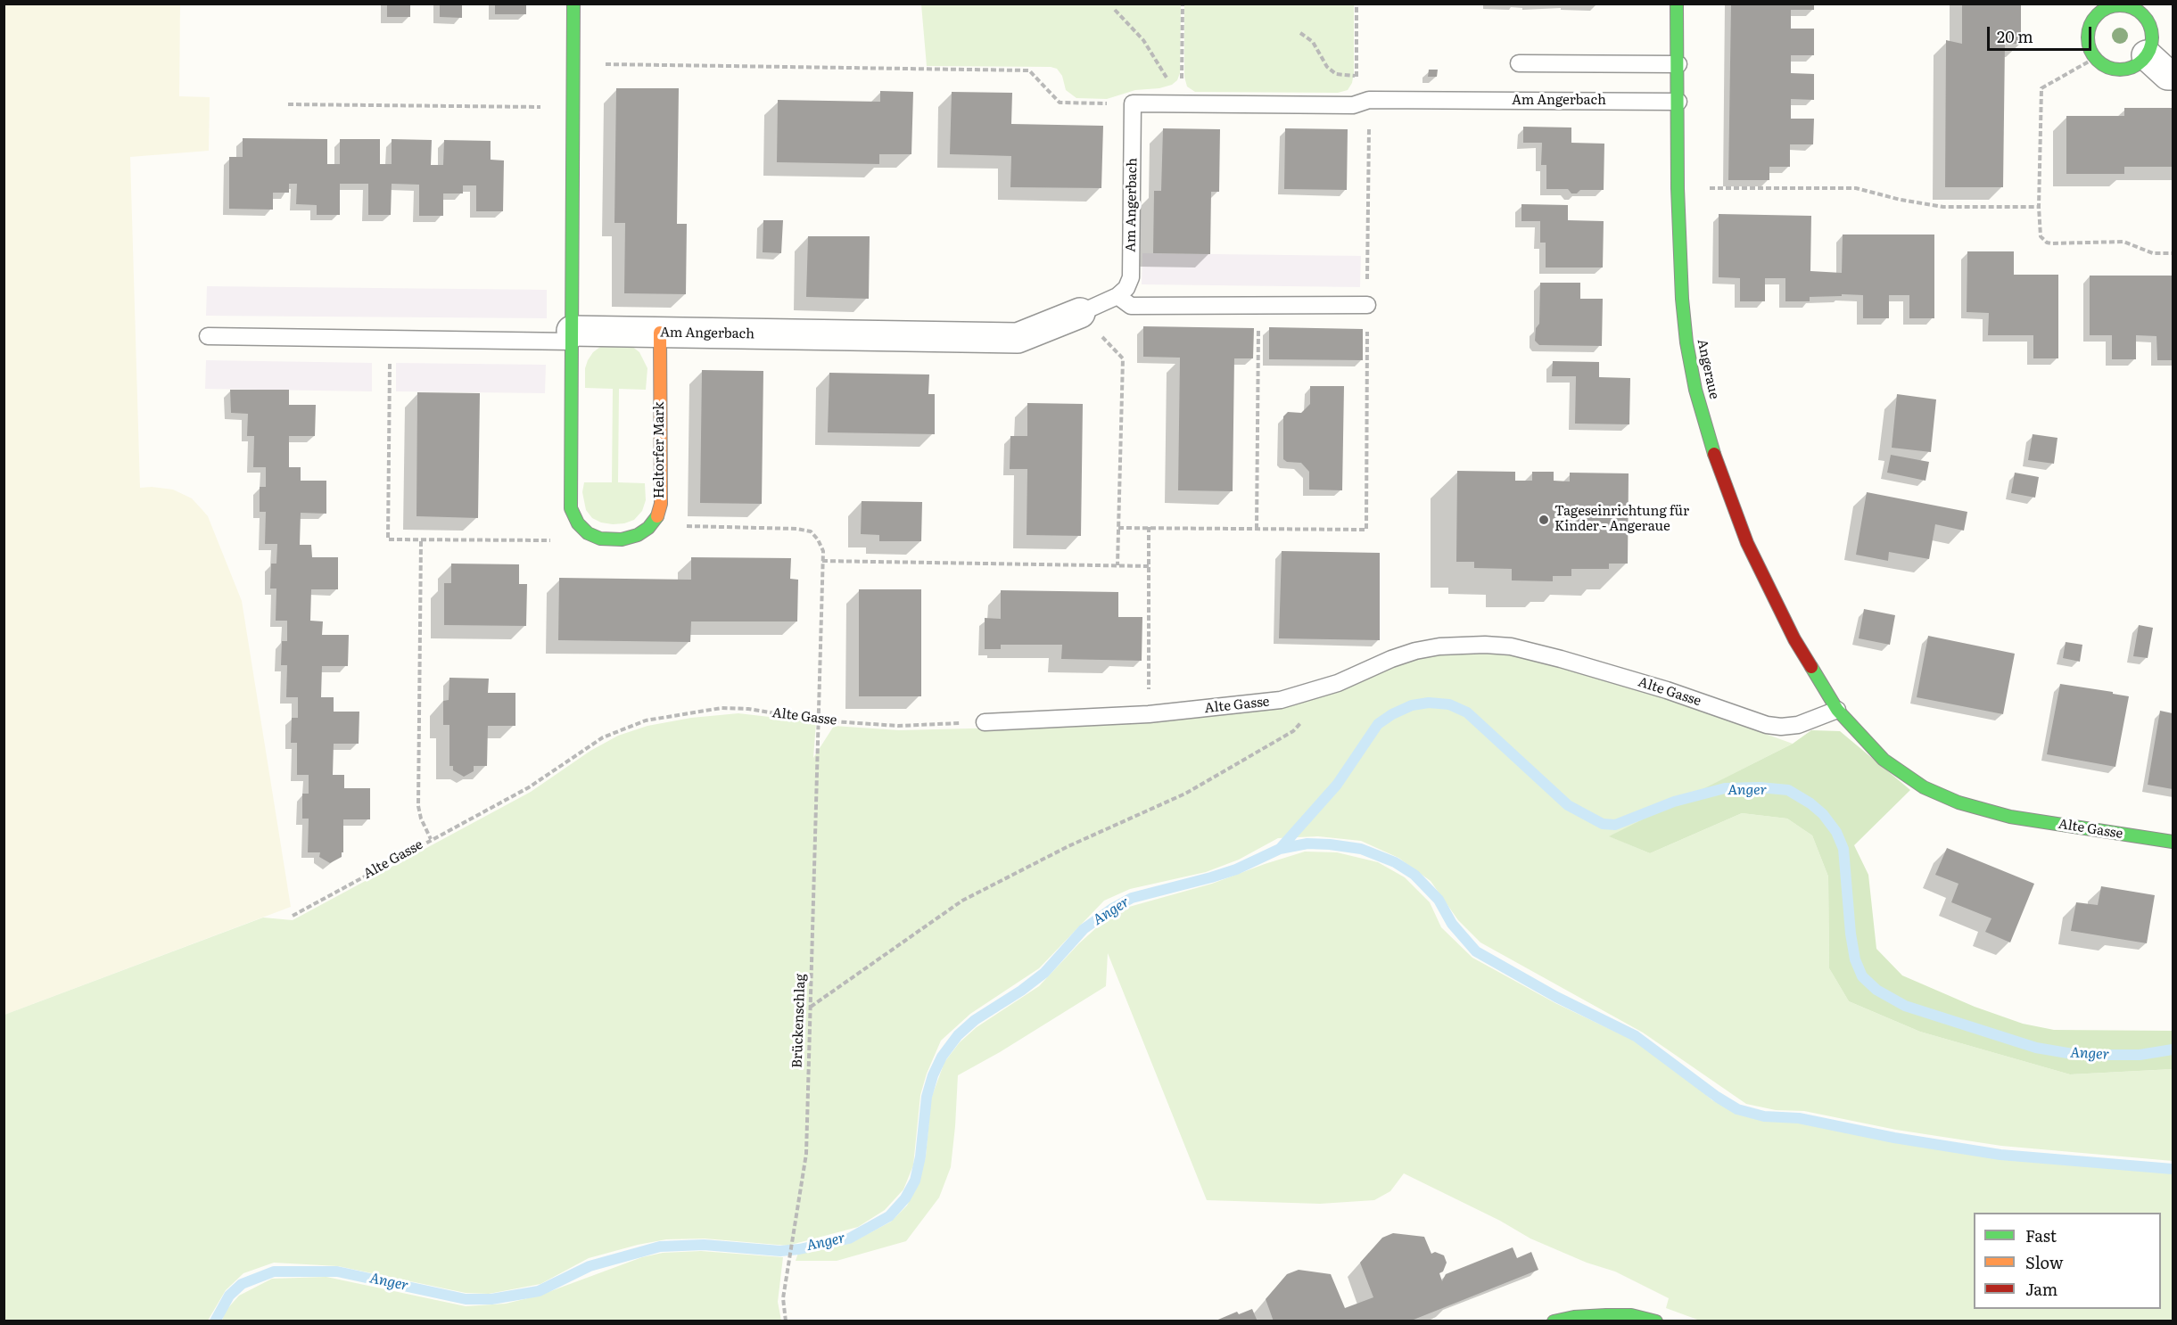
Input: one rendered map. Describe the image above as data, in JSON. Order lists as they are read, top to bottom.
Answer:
{
  "streets": {
    "street": [
      "Am Angerbach",
      "Angeraue",
      "Heltorfer Mark",
      "Alte Gasse"
    ],
    "path": ["Brückenschlag"]
  },
  "crossings": [
    ["Am Angerbach", "Angeraue"],
    ["Am Angerbach", "Heltorfer Mark"],
    ["Angeraue", "Alte Gasse"],
    ["Heltorfer Mark", "Brückenschlag"],
    ["Alte Gasse", "Brückenschlag"]
  ],
  "water": ["Anger"],
  "places": ["Tageseinrichtung für Kinder - Angeraue"],
  "legend": ["Fast", "Slow", "Jam"],
  "scale_bar": "20 m"
}
